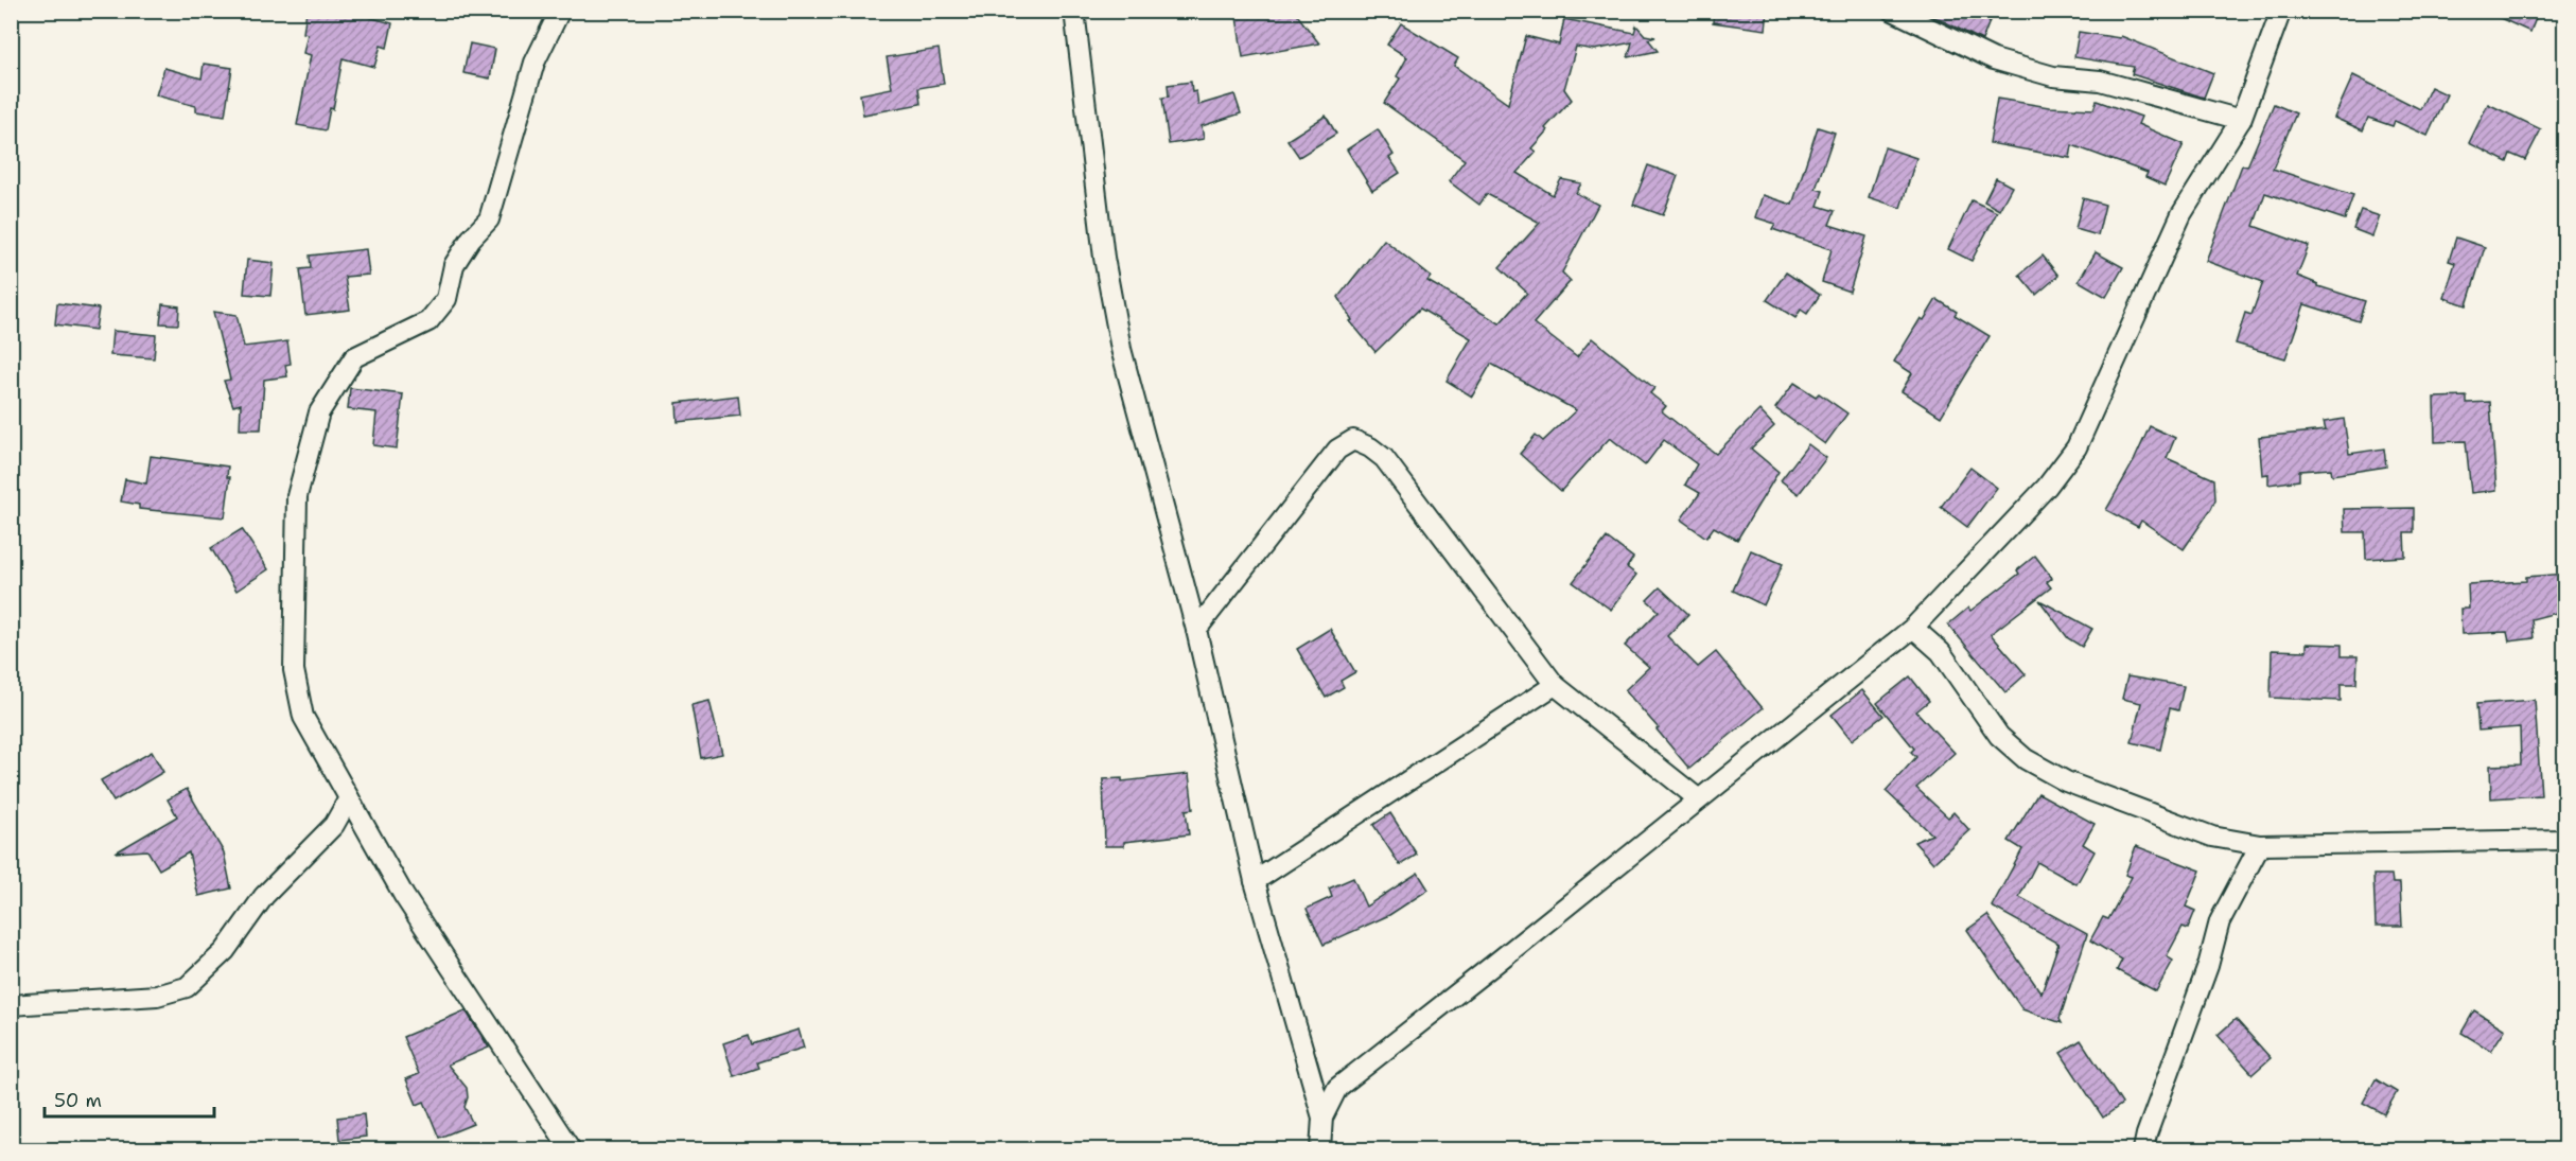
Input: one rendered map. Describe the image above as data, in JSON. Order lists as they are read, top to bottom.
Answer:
{
  "scale_bar": "50 m"
}
